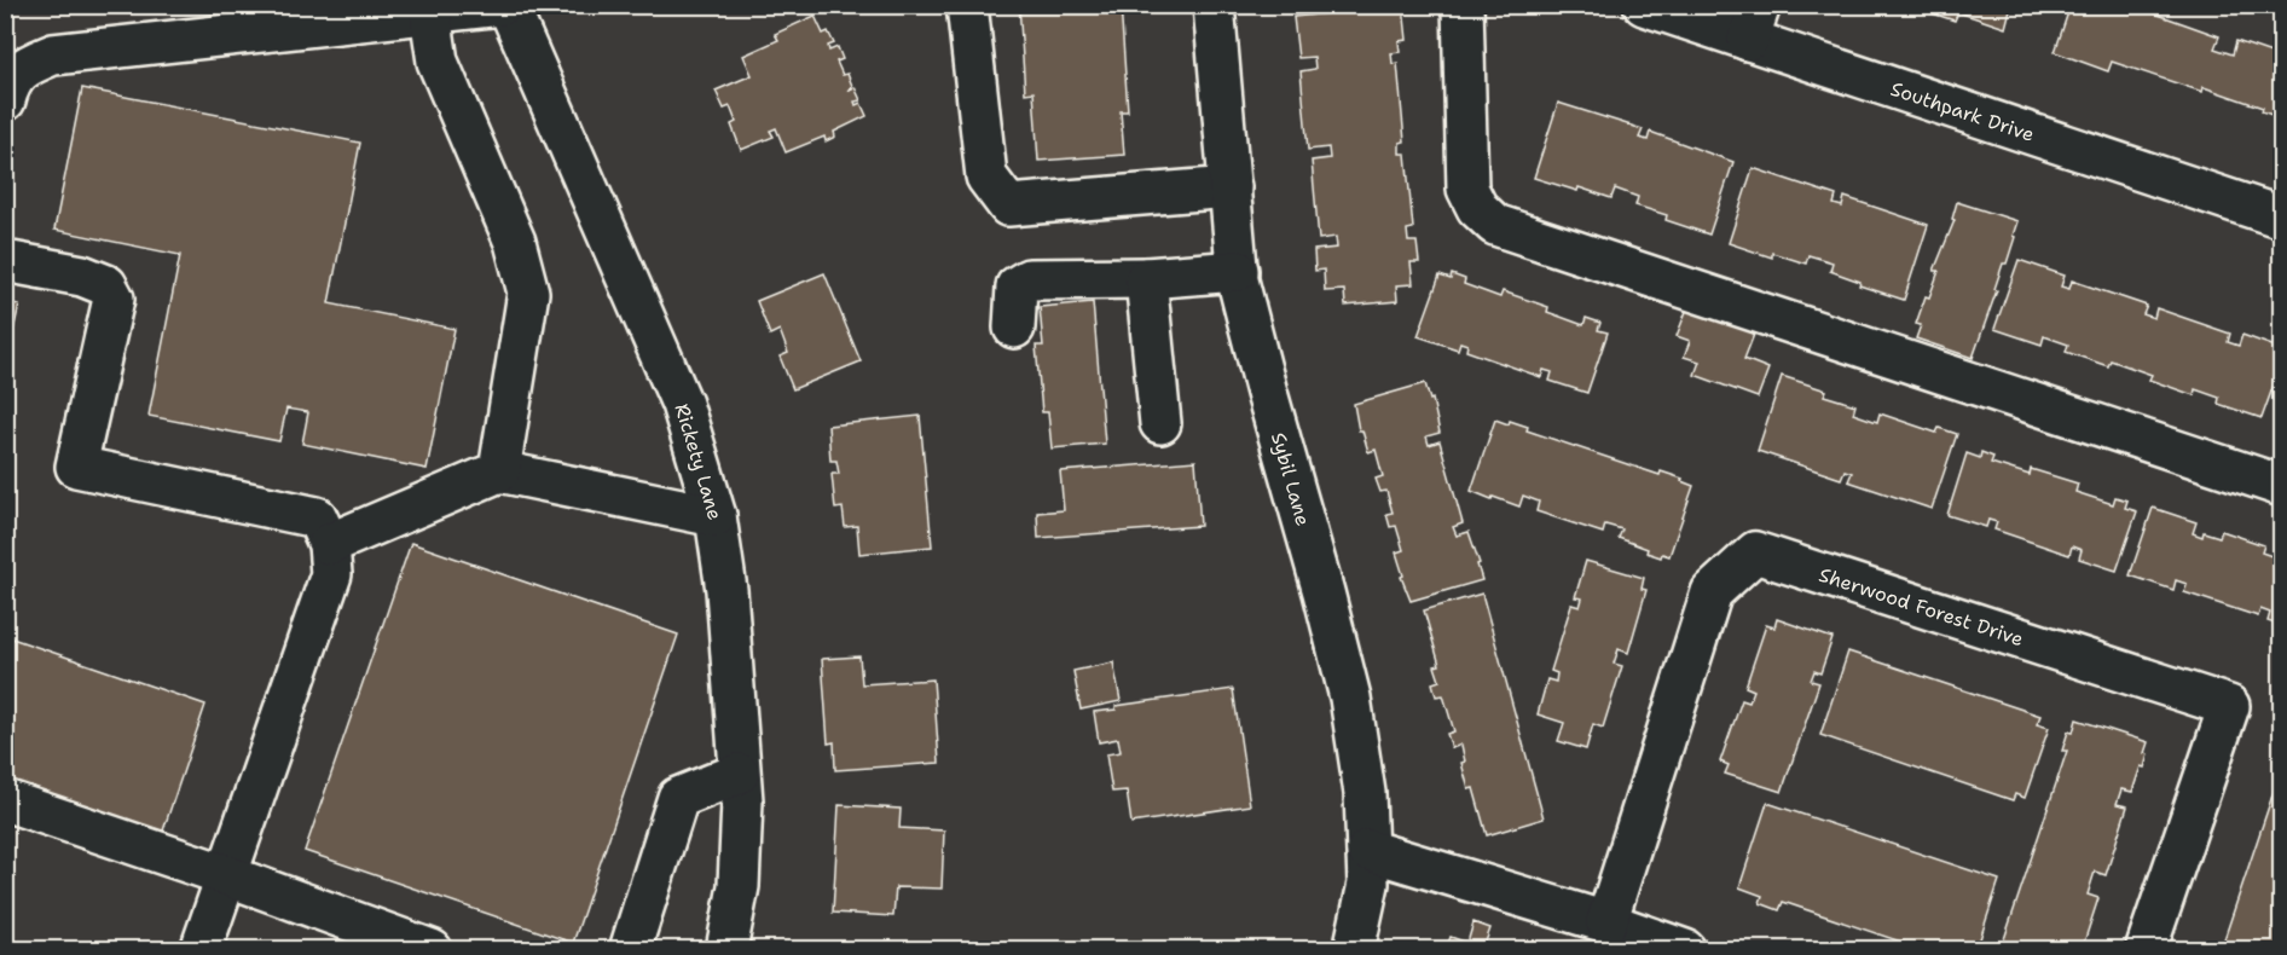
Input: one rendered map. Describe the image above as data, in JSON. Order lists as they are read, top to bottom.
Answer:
{
  "streets": {
    "street": [
      "Southpark Drive",
      "Rickety Lane",
      "Sybil Lane",
      "Sherwood Forest Drive"
    ]
  }
}
